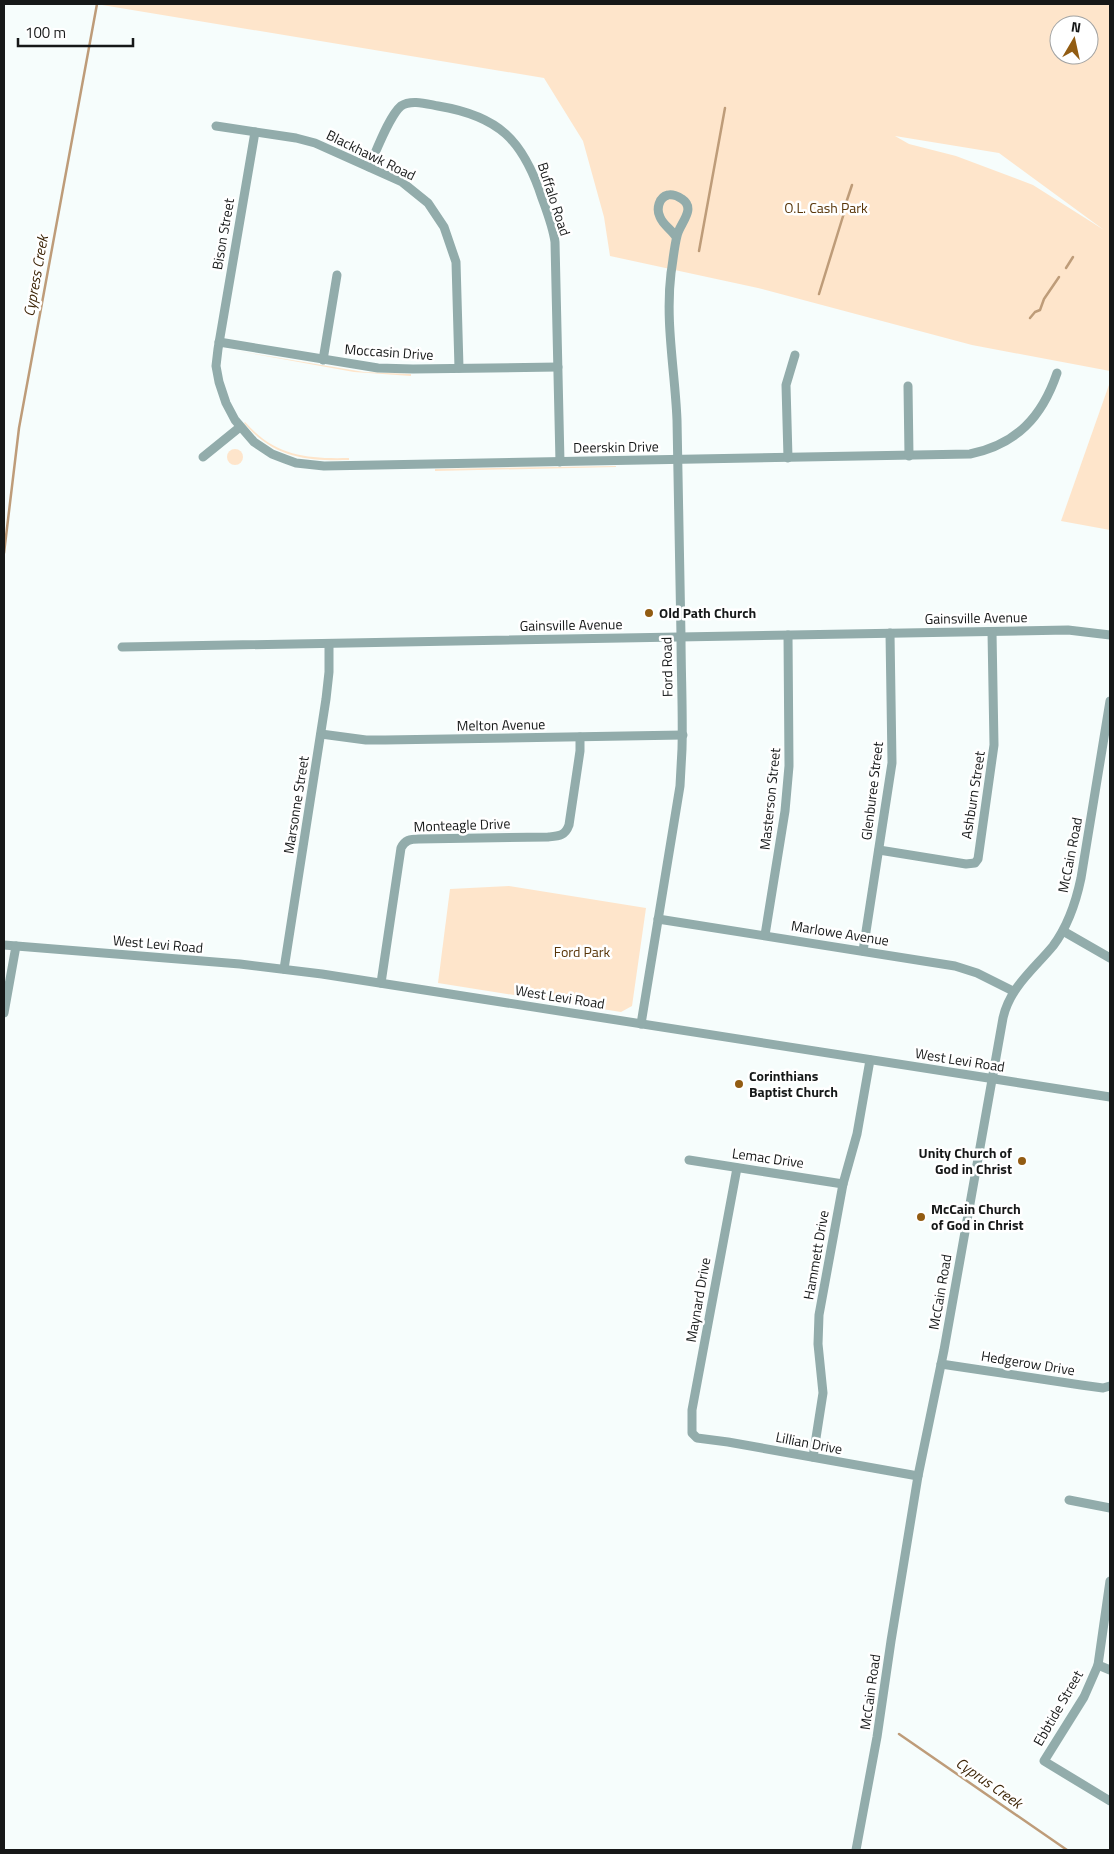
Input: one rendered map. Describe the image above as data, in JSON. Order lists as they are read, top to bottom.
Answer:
{
  "streets": {
    "street": [
      "Blackhawk Road",
      "Buffalo Road",
      "Bison Street",
      "Moccasin Drive",
      "Deerskin Drive",
      "Gainsville Avenue",
      "Ford Road",
      "Melton Avenue",
      "Glenburee Street",
      "Ashburn Street",
      "Masterson Street",
      "Marsonne Street",
      "Monteagle Drive",
      "McCain Road",
      "Marlowe Avenue",
      "West Levi Road",
      "Lemac Drive",
      "Hammett Drive",
      "Maynard Drive",
      "Hedgerow Drive",
      "Lillian Drive",
      "Ebbtide Street"
    ]
  },
  "crossings": [
    ["Blackhawk Road", "Buffalo Road"],
    ["Blackhawk Road", "Bison Street"],
    ["Blackhawk Road", "Moccasin Drive"],
    ["Buffalo Road", "Moccasin Drive"],
    ["Buffalo Road", "Deerskin Drive"],
    ["Bison Street", "Moccasin Drive"],
    ["Bison Street", "Deerskin Drive"],
    ["Moccasin Drive", "Deerskin Drive"],
    ["Deerskin Drive", "Ford Road"],
    ["Gainsville Avenue", "Ford Road"],
    ["Gainsville Avenue", "Glenburee Street"],
    ["Gainsville Avenue", "Ashburn Street"],
    ["Gainsville Avenue", "Masterson Street"],
    ["Gainsville Avenue", "Marsonne Street"],
    ["Ford Road", "Melton Avenue"],
    ["Ford Road", "Marlowe Avenue"],
    ["Ford Road", "West Levi Road"],
    ["Melton Avenue", "Marsonne Street"],
    ["Melton Avenue", "Monteagle Drive"],
    ["Glenburee Street", "Ashburn Street"],
    ["Glenburee Street", "Marlowe Avenue"],
    ["Masterson Street", "Marlowe Avenue"],
    ["Marsonne Street", "West Levi Road"],
    ["Monteagle Drive", "West Levi Road"],
    ["McCain Road", "Marlowe Avenue"],
    ["McCain Road", "West Levi Road"],
    ["McCain Road", "Hedgerow Drive"],
    ["McCain Road", "Lillian Drive"],
    ["West Levi Road", "Hammett Drive"],
    ["Lemac Drive", "Hammett Drive"],
    ["Lemac Drive", "Maynard Drive"],
    ["Hammett Drive", "Lillian Drive"],
    ["Maynard Drive", "Lillian Drive"]
  ],
  "water": ["Cypress Creek", "Cyprus Creek"],
  "parks": ["O.L. Cash Park", "Ford Park"],
  "places": [
    "Old Path Church",
    "Corinthians Baptist Church",
    "Unity Church of God in Christ",
    "McCain Church of God in Christ"
  ],
  "scale_bar": "100 m",
  "north": "top"
}
